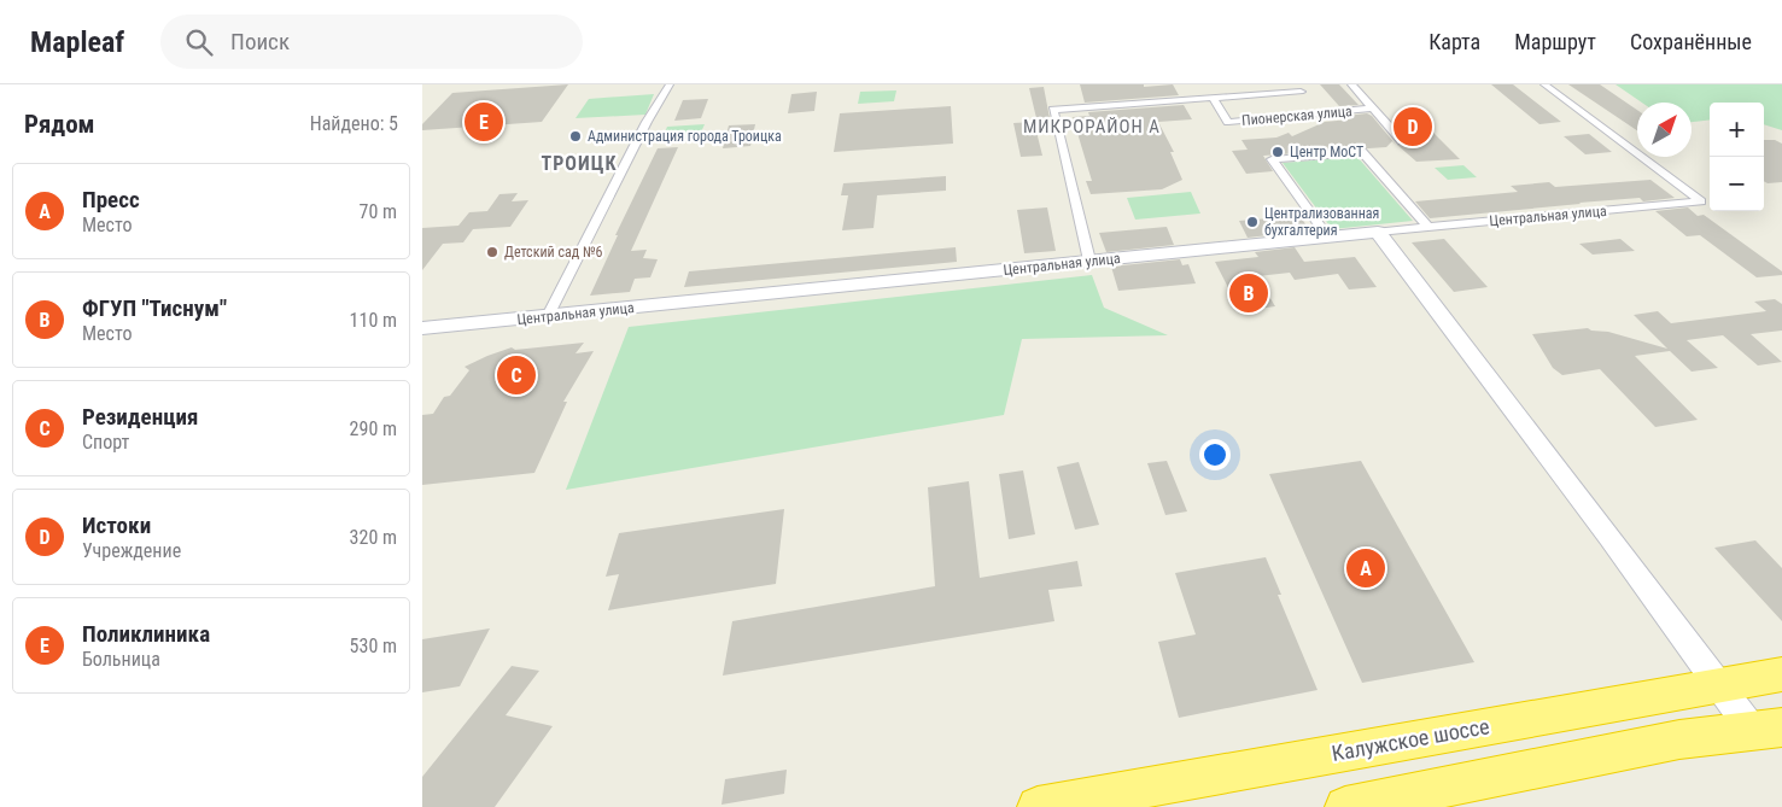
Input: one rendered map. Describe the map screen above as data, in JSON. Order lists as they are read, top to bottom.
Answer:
{
  "streets": {
    "highway": ["Калужское шоссе"],
    "main road": ["Центральная улица"],
    "street": ["Пионерская улица"]
  },
  "districts": ["МИКРОРАЙОН А", "ТРОИЦК"],
  "places": [
    "Администрация города Троицка",
    "Центр МоСТ",
    "Централизованная бухгалтерия",
    "Детский сад №6"
  ],
  "north": "top right",
  "page": {
    "header": "Mapleaf",
    "search": "Поиск",
    "nav": ["Карта", "Маршрут", "Сохранённые"],
    "heading": ["Рядом", "Найдено: 5"],
    "pins": [
      "E",
      "D",
      "B",
      "C",
      "A"
    ],
    "map_buttons": ["+", "−"],
    "list": [
      {
        "mark": "A",
        "name": "Пресс",
        "note": "Место",
        "value": "70 m"
      },
      {
        "mark": "B",
        "name": "ФГУП \"Тиснум\"",
        "note": "Место",
        "value": "110 m"
      },
      {
        "mark": "C",
        "name": "Резиденция",
        "note": "Спорт",
        "value": "290 m"
      },
      {
        "mark": "D",
        "name": "Истоки",
        "note": "Учреждение",
        "value": "320 m"
      },
      {
        "mark": "E",
        "name": "Поликлиника",
        "note": "Больница",
        "value": "530 m"
      }
    ]
  }
}
